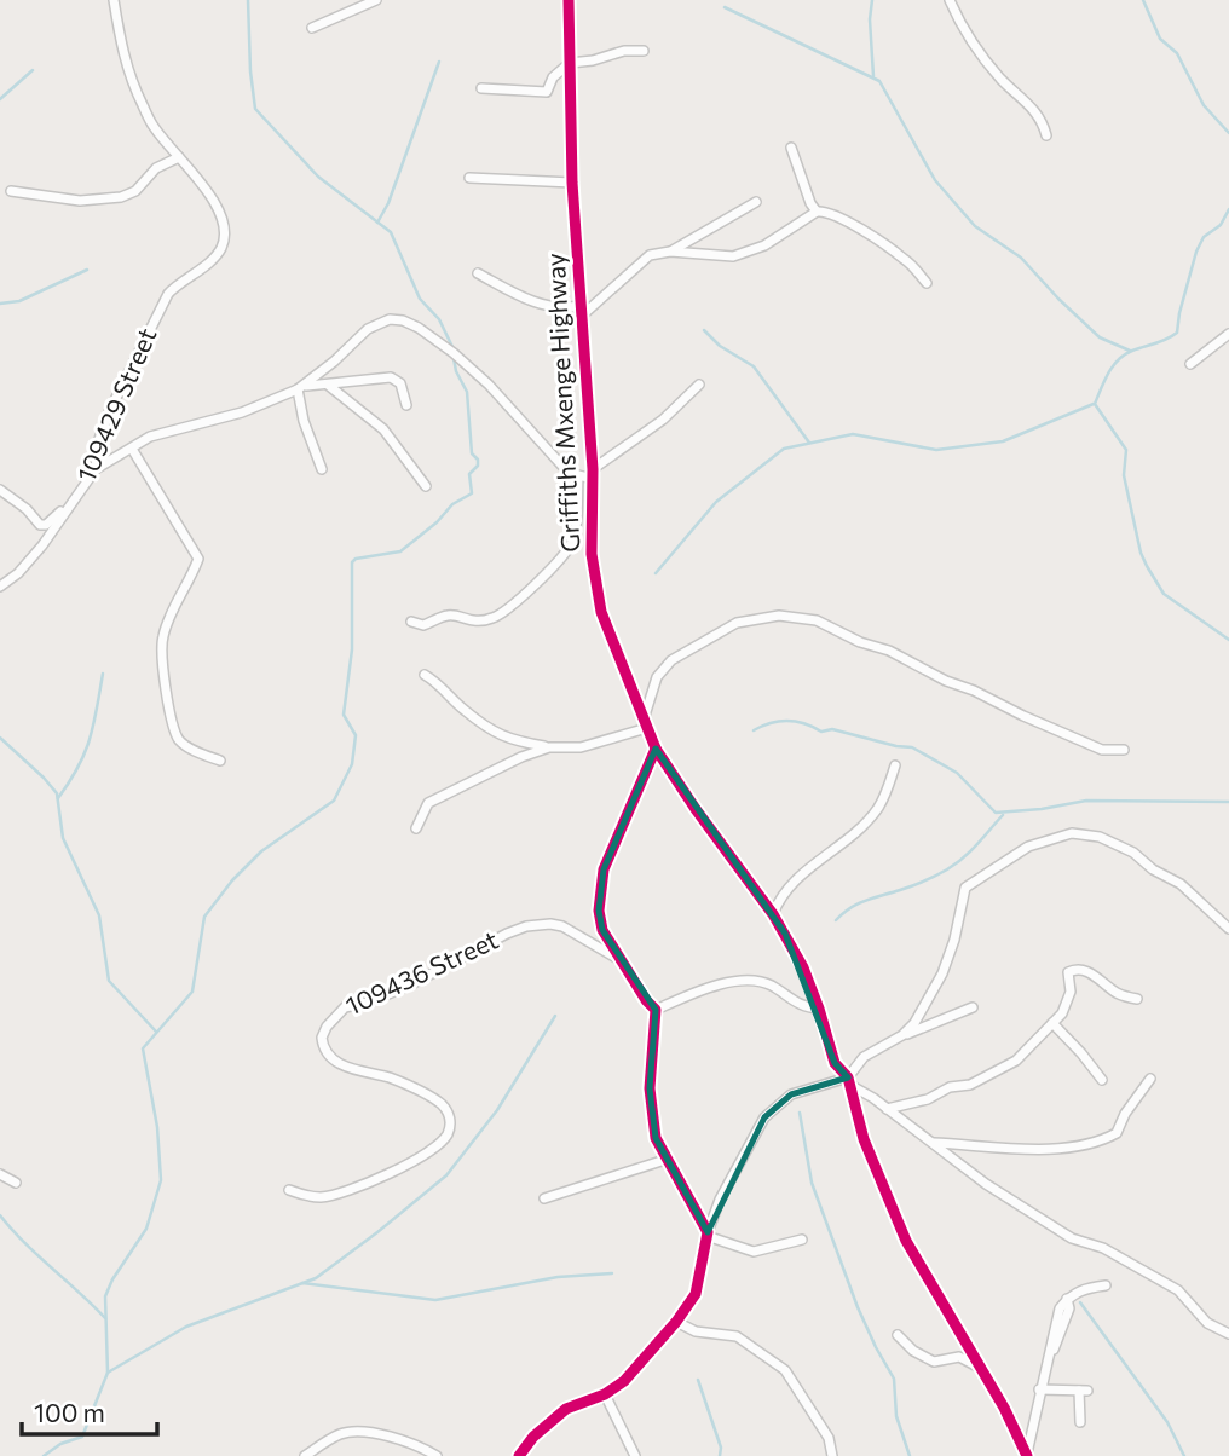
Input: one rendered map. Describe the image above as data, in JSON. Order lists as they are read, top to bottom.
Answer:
{
  "streets": {
    "street": ["Griffiths Mxenge Highway", "109429 Street", "109436 Street"]
  },
  "scale_bar": "100 m"
}
